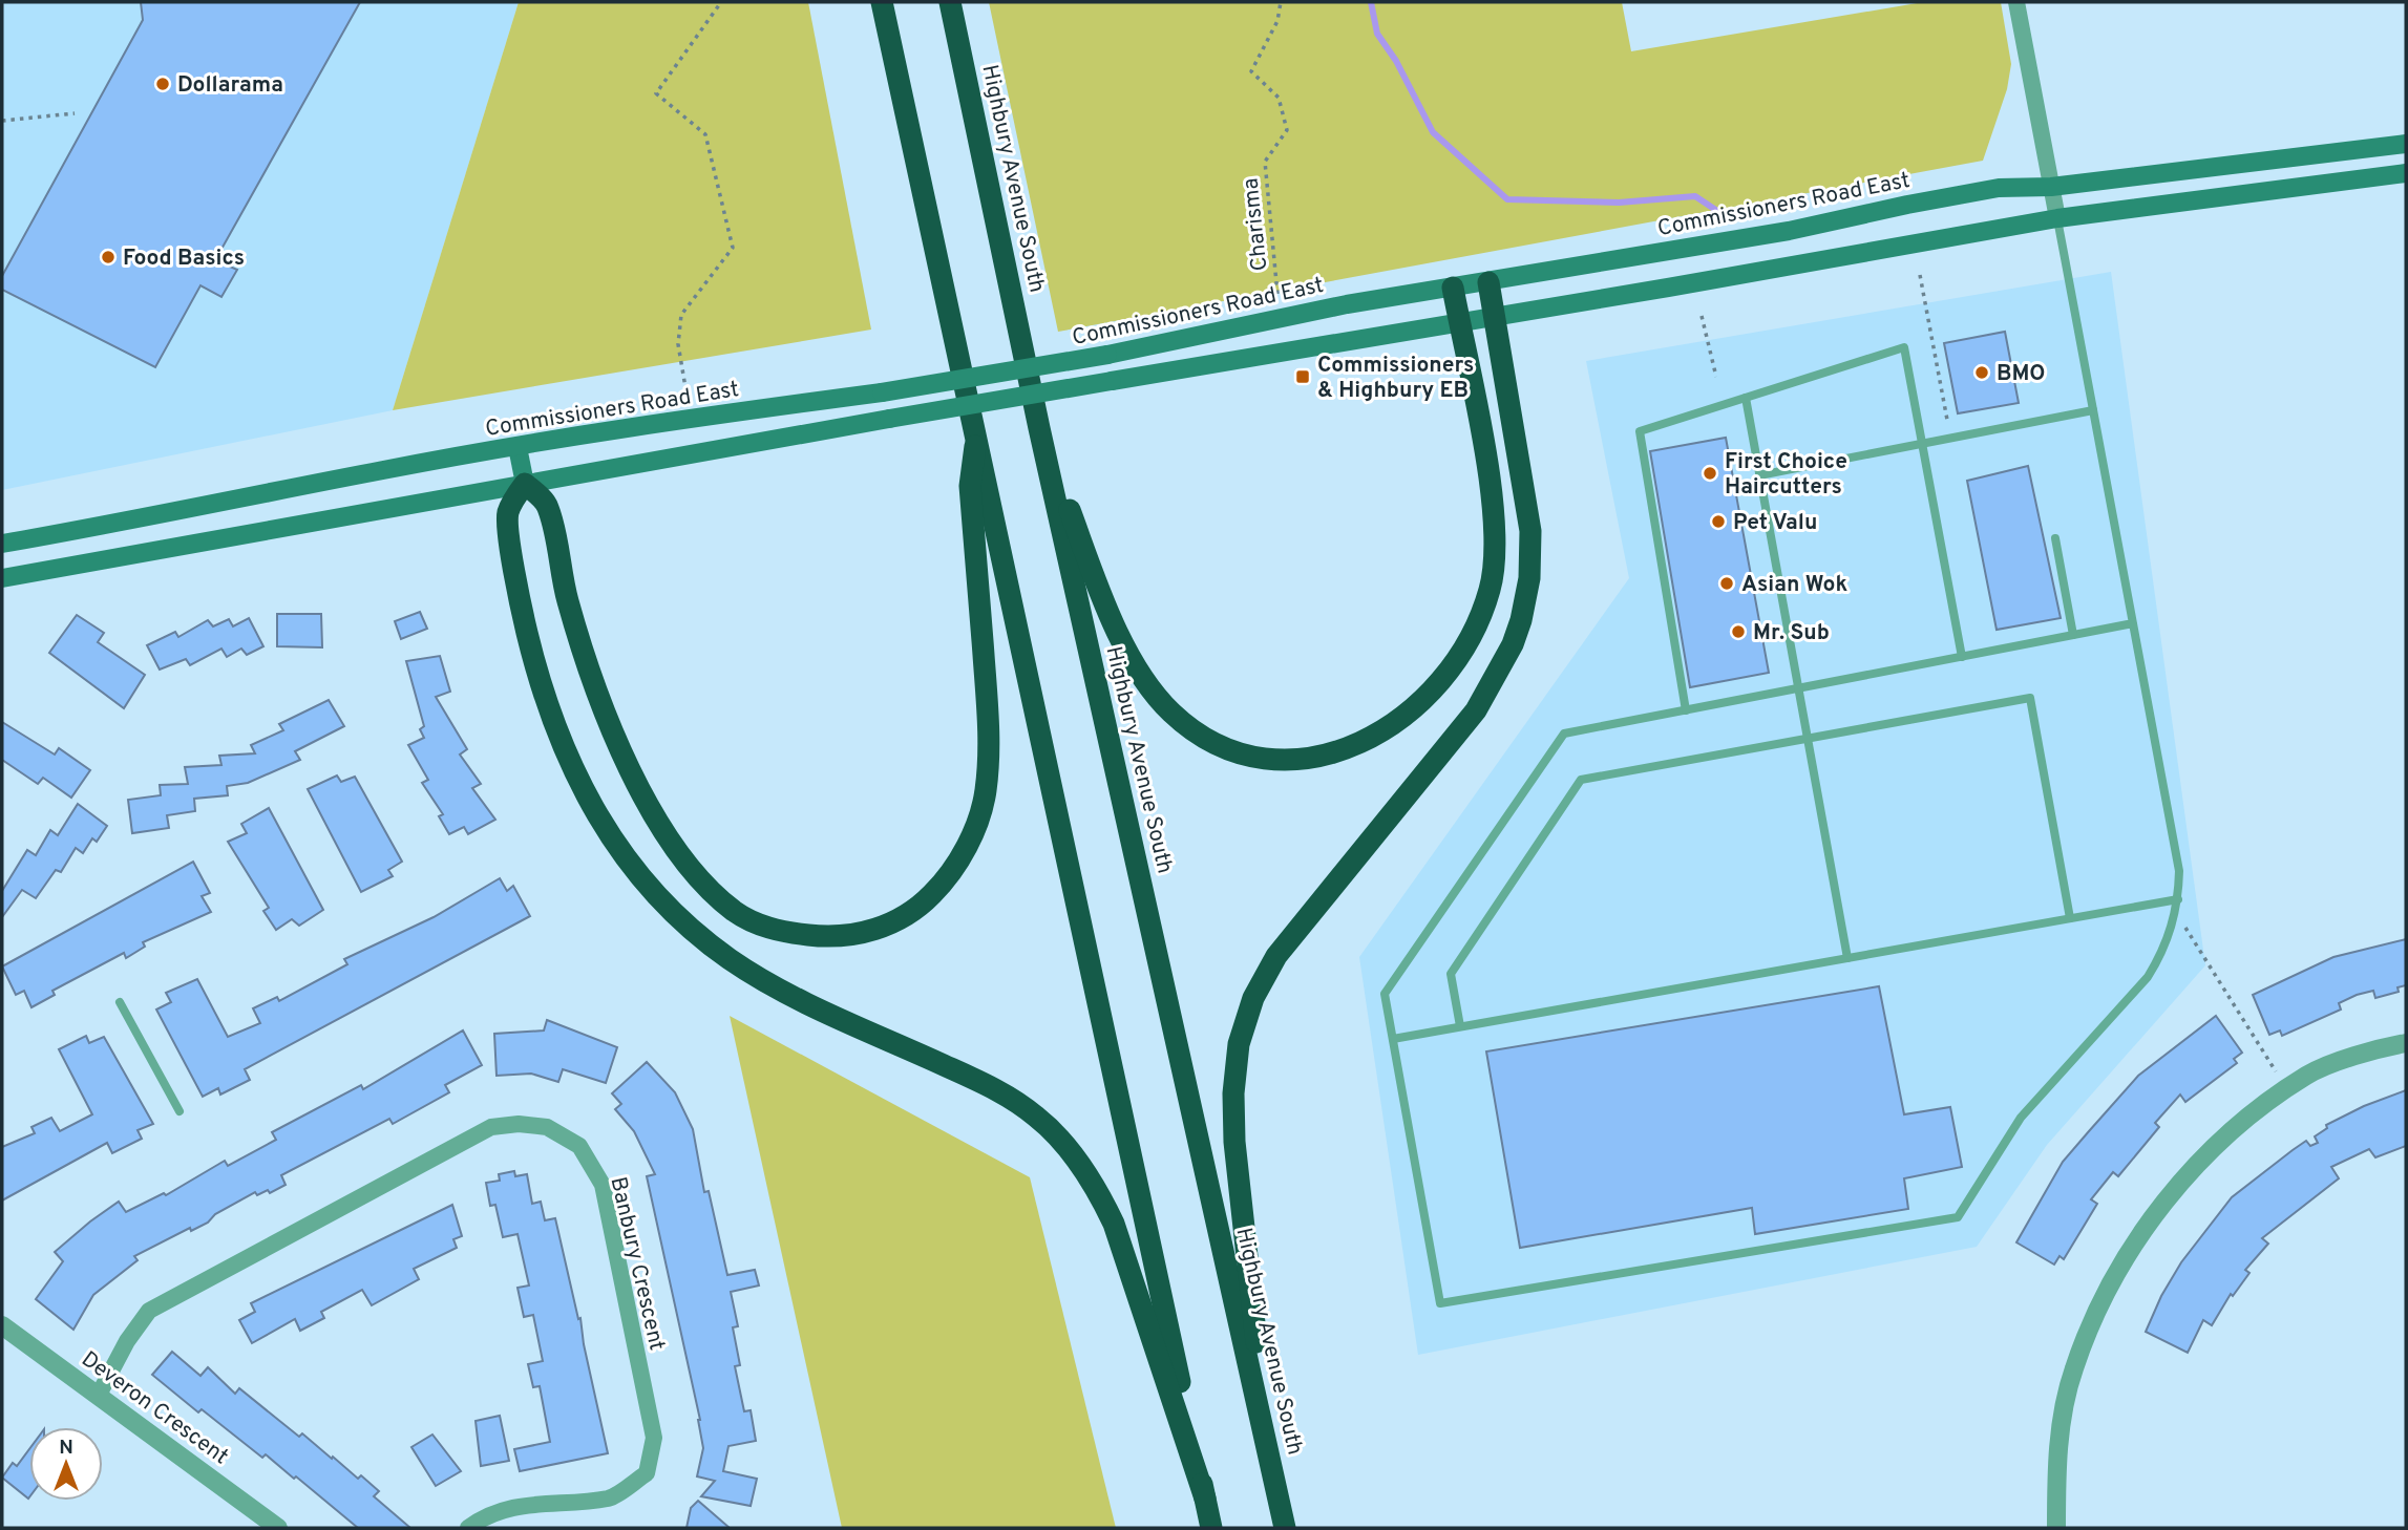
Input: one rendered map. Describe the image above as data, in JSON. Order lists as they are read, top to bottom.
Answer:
{
  "streets": {
    "highway": ["Highbury Avenue South"],
    "main road": ["Commissioners Road East"],
    "street": ["Banbury Crescent", "Deveron Crescent"],
    "path": ["Charisma"]
  },
  "crossings": [
    ["Banbury Crescent", "Deveron Crescent"]
  ],
  "places": {
    "other": [
      "Dollarama",
      "Food Basics",
      "BMO",
      "First Choice Haircutters",
      "Pet Valu",
      "Asian Wok",
      "Mr. Sub"
    ],
    "transit": ["Commissioners & Highbury EB"]
  },
  "north": "top"
}
